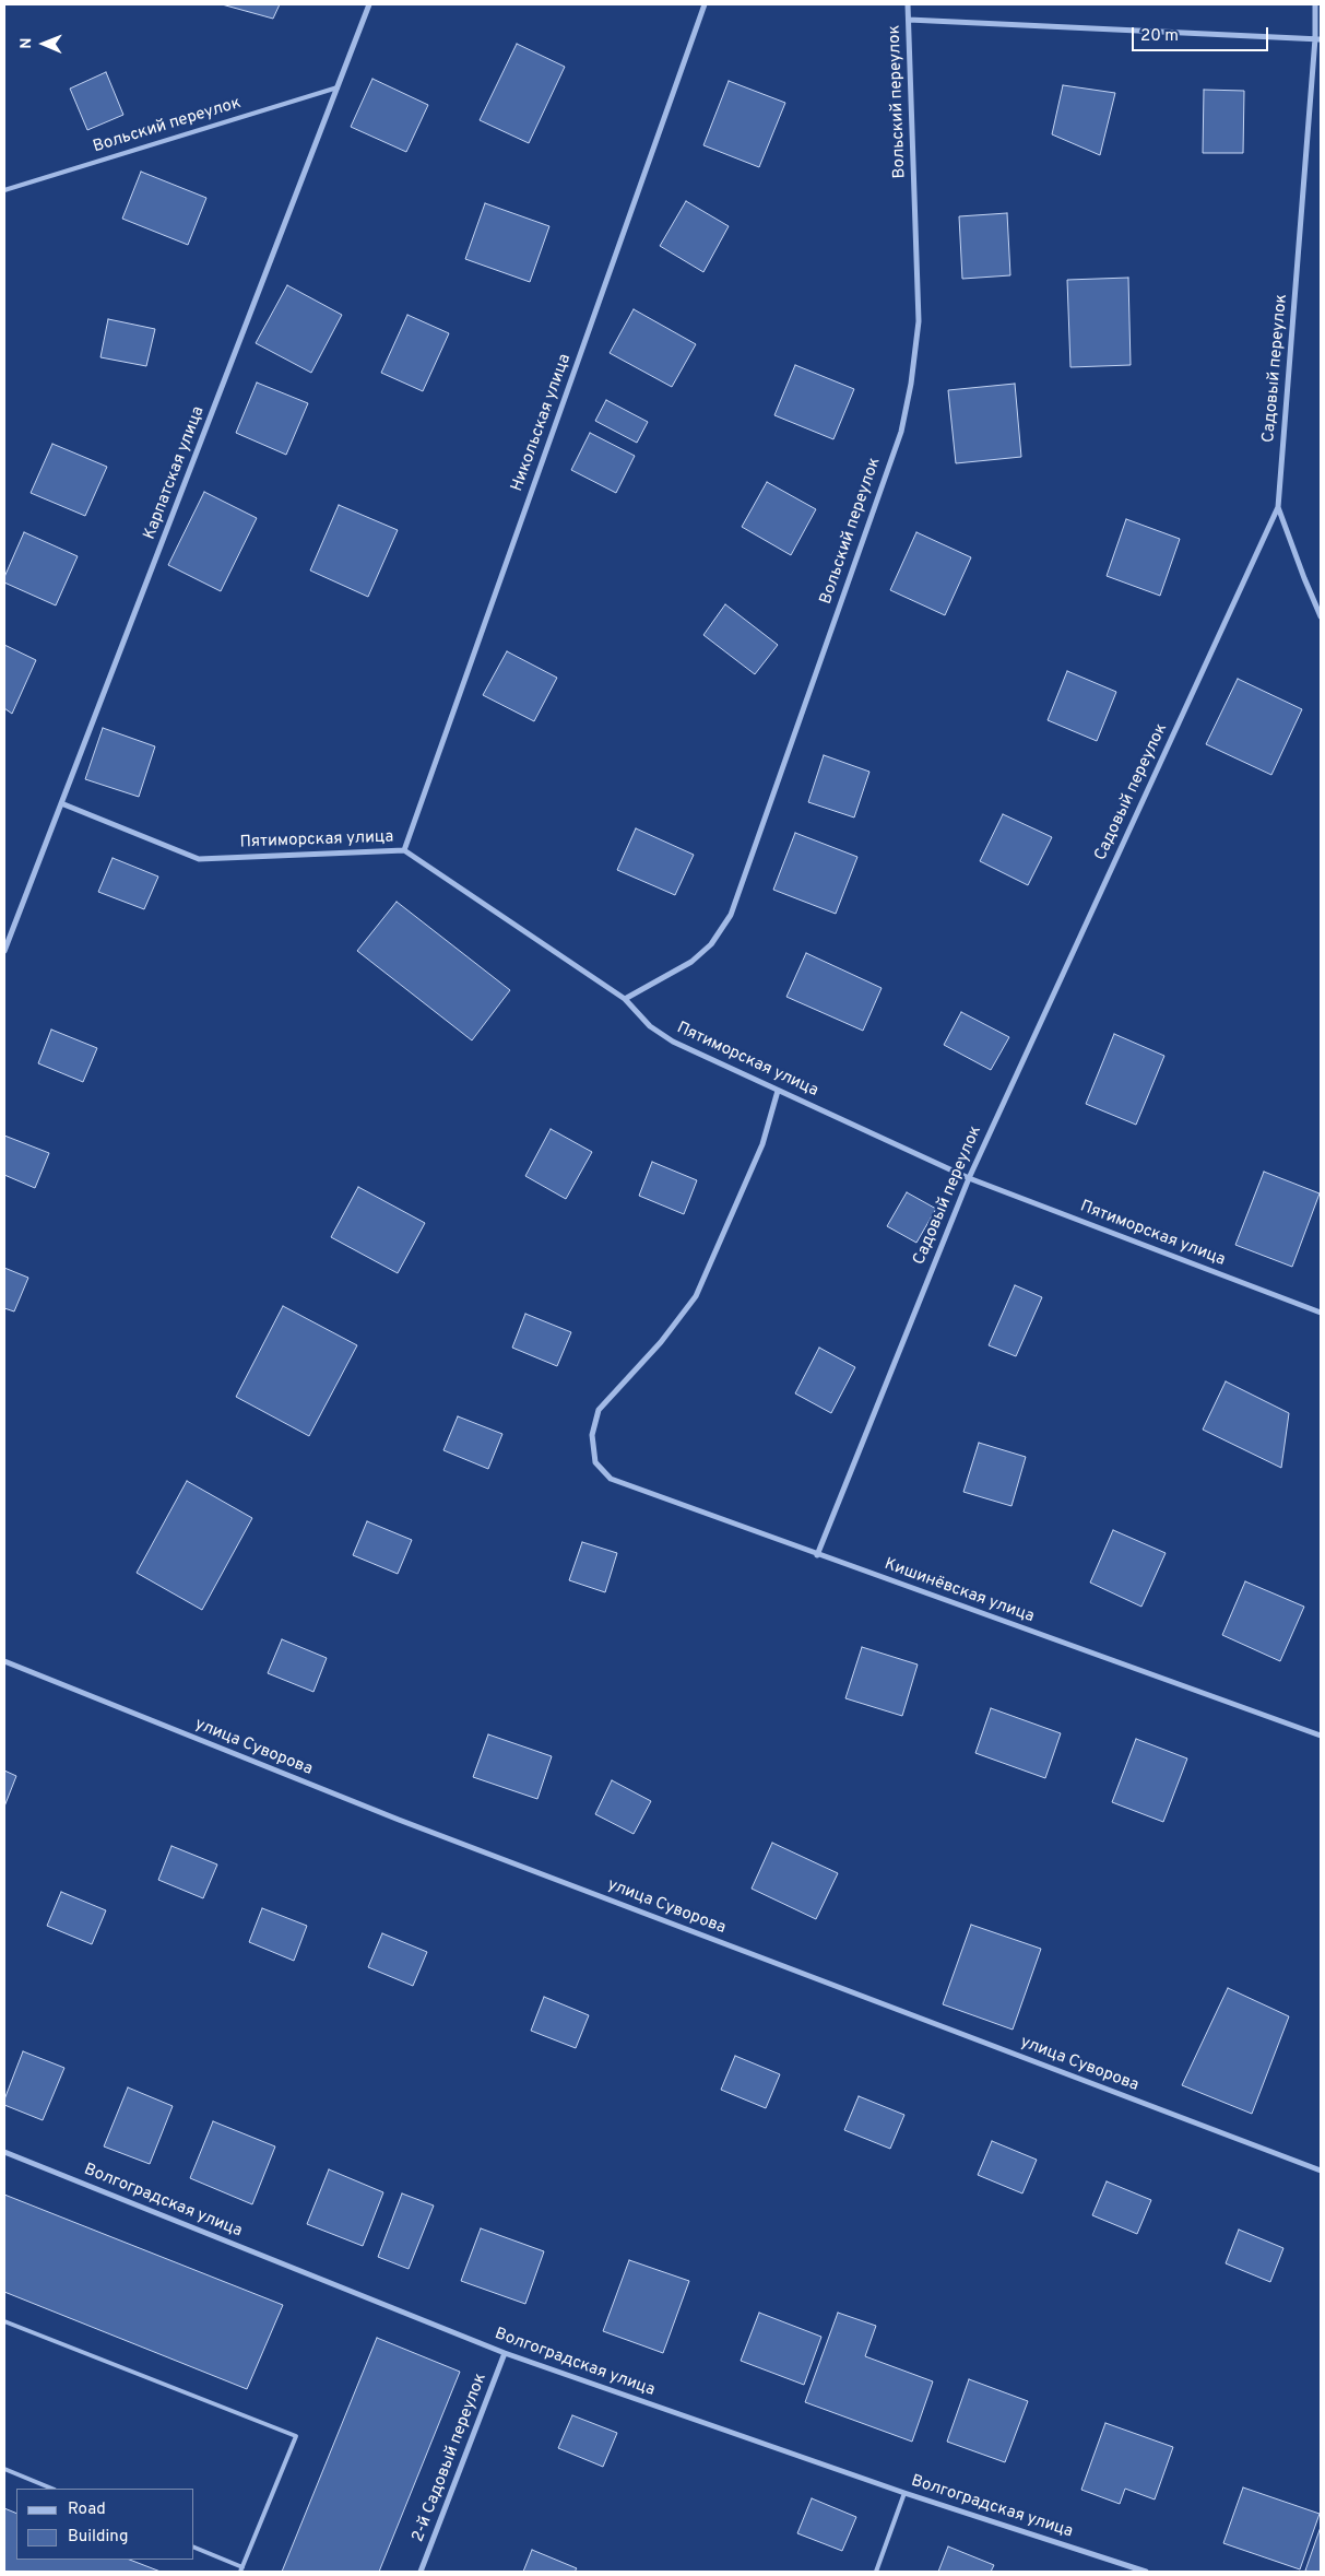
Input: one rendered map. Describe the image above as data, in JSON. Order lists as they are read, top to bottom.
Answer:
{
  "streets": {
    "street": [
      "Вольский переулок",
      "Садовый переулок",
      "Никольская улица",
      "Карпатская улица",
      "Пятиморская улица",
      "Кишинёвская улица",
      "улица Суворова",
      "Волгоградская улица",
      "2-й Садовый переулок"
    ]
  },
  "crossings": [
    ["Вольский переулок", "Карпатская улица"],
    ["Вольский переулок", "Пятиморская улица"],
    ["Садовый переулок", "Пятиморская улица"],
    ["Садовый переулок", "Кишинёвская улица"],
    ["Никольская улица", "Пятиморская улица"],
    ["Карпатская улица", "Пятиморская улица"],
    ["Пятиморская улица", "Кишинёвская улица"],
    ["Волгоградская улица", "2-й Садовый переулок"]
  ],
  "legend": ["Road", "Building"],
  "scale_bar": "20 m",
  "north": "left"
}
